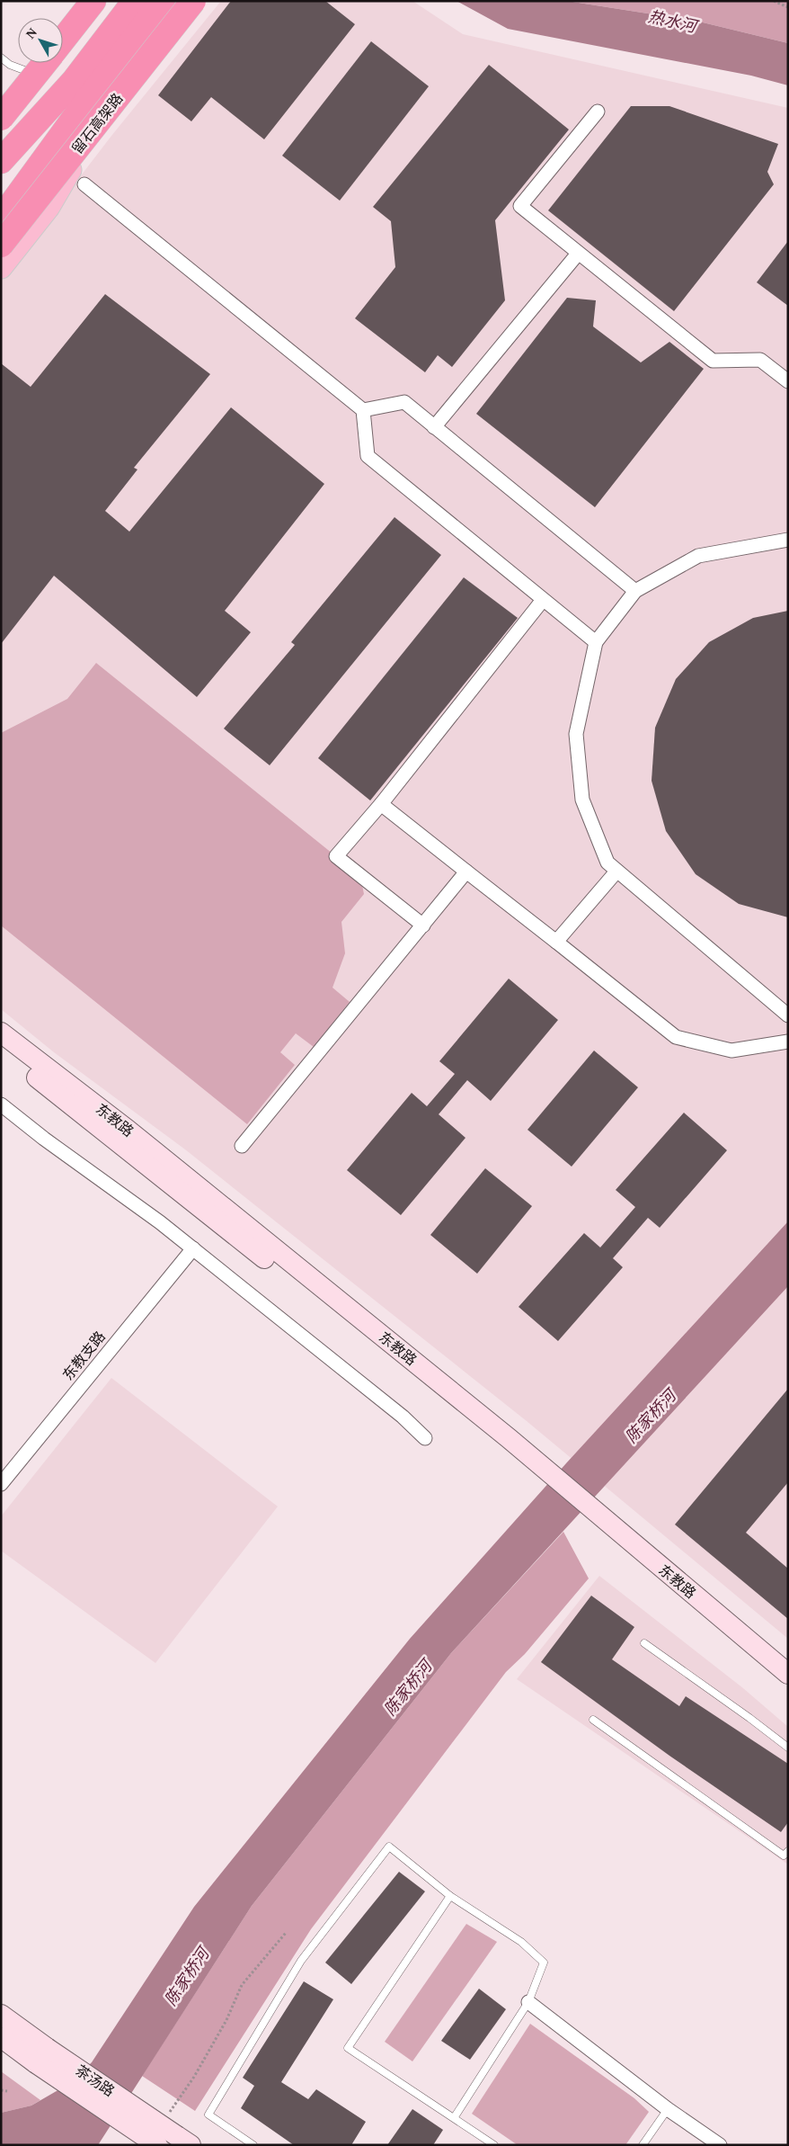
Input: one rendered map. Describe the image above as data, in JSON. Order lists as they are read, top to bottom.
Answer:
{
  "streets": {
    "highway": ["留石高架路"],
    "street": ["东教路", "东教支路", "茶汤路"]
  },
  "water": ["热水河", "陈家桥河"],
  "north": "top left"
}
